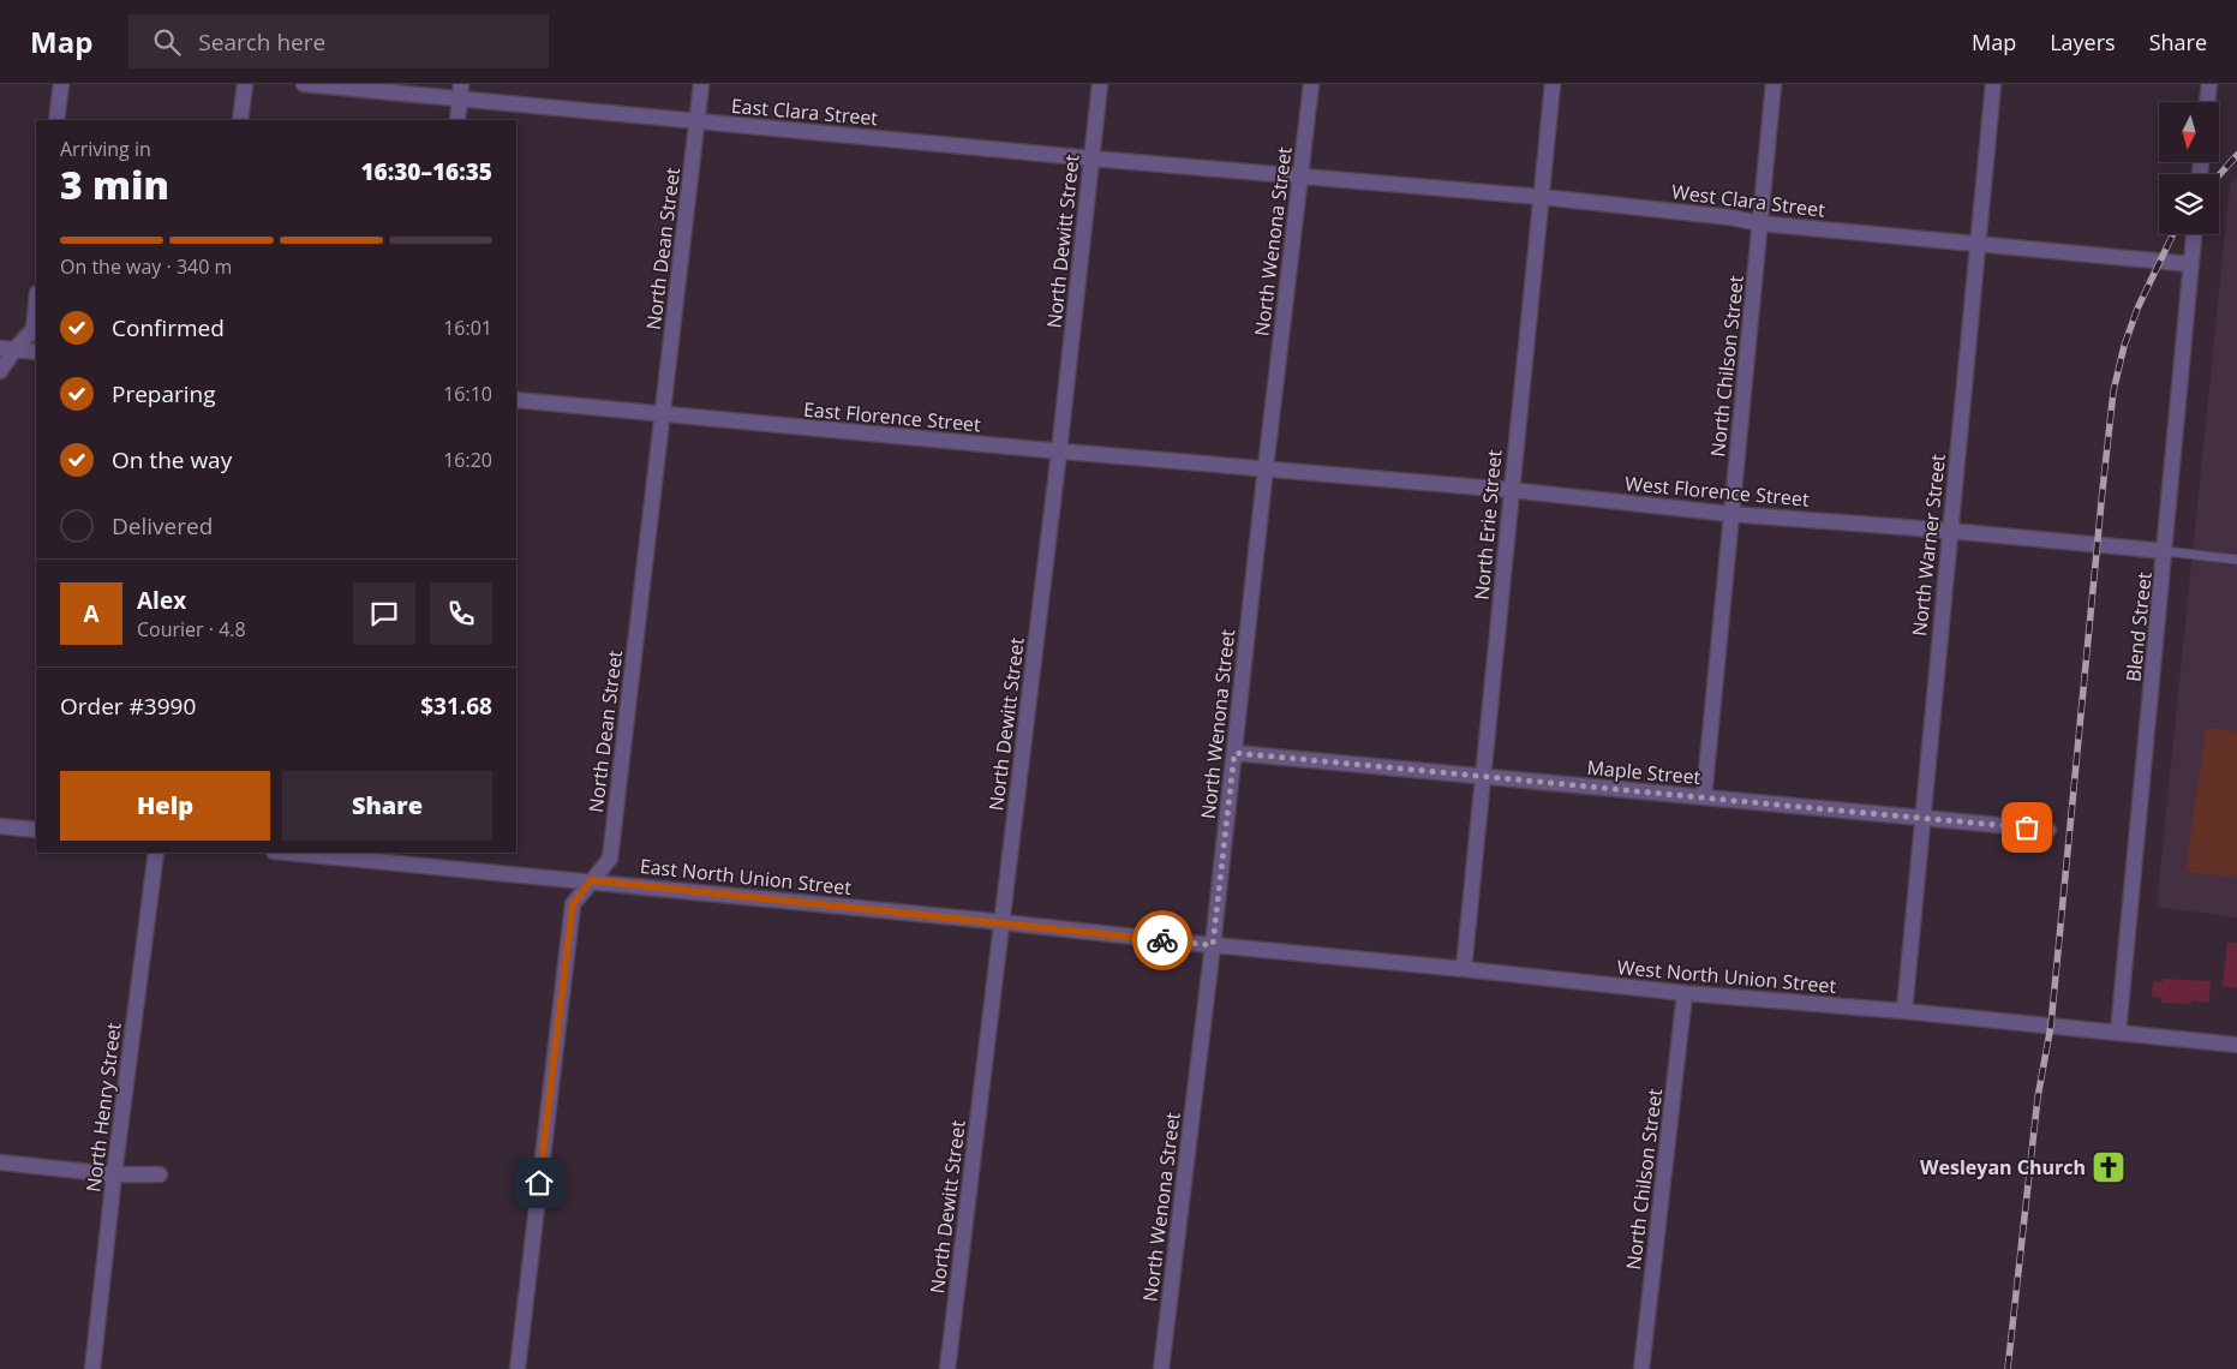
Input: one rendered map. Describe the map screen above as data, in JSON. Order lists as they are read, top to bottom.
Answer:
{
  "streets": {
    "street": [
      "East Clara Street",
      "West Clara Street",
      "North Dewitt Street",
      "North Wenona Street",
      "North Dean Street",
      "North Chilson Street",
      "East Florence Street",
      "West Florence Street",
      "North Erie Street",
      "North Warner Street",
      "Blend Street",
      "Maple Street",
      "East North Union Street",
      "West North Union Street",
      "North Henry Street"
    ]
  },
  "crossings": [
    ["East Clara Street", "West Clara Street"],
    ["East Clara Street", "North Dewitt Street"],
    ["East Clara Street", "North Wenona Street"],
    ["East Clara Street", "North Dean Street"],
    ["West Clara Street", "North Wenona Street"],
    ["West Clara Street", "North Chilson Street"],
    ["West Clara Street", "North Erie Street"],
    ["West Clara Street", "North Warner Street"],
    ["West Clara Street", "Blend Street"],
    ["North Dewitt Street", "East Florence Street"],
    ["North Dewitt Street", "East North Union Street"],
    ["North Wenona Street", "East Florence Street"],
    ["North Wenona Street", "West Florence Street"],
    ["North Wenona Street", "Maple Street"],
    ["North Wenona Street", "East North Union Street"],
    ["North Wenona Street", "West North Union Street"],
    ["North Dean Street", "East Florence Street"],
    ["North Dean Street", "East North Union Street"],
    ["North Chilson Street", "West Florence Street"],
    ["North Chilson Street", "Maple Street"],
    ["North Chilson Street", "West North Union Street"],
    ["East Florence Street", "West Florence Street"],
    ["West Florence Street", "North Erie Street"],
    ["West Florence Street", "North Warner Street"],
    ["West Florence Street", "Blend Street"],
    ["North Erie Street", "Maple Street"],
    ["North Erie Street", "West North Union Street"],
    ["North Warner Street", "Maple Street"],
    ["North Warner Street", "West North Union Street"],
    ["Blend Street", "West North Union Street"],
    ["East North Union Street", "West North Union Street"]
  ],
  "places": {
    "church": ["Wesleyan Church"]
  },
  "north": "bottom",
  "page": {
    "header": "Map",
    "search": "Search here",
    "nav": ["Map", "Layers", "Share"],
    "heading": ["3 min", "Arriving in", "16:30–16:35"],
    "panel": [
      "Alex",
      "Courier · 4.8",
      "Order #3990",
      "$31.68"
    ],
    "bar": "On the way · 340 m",
    "list": [
      ["Confirmed", "16:01"],
      ["Preparing", "16:10"],
      ["On the way", "16:20"],
      "Delivered"
    ],
    "round": "A",
    "buttons": ["Help", "Share"]
  }
}
